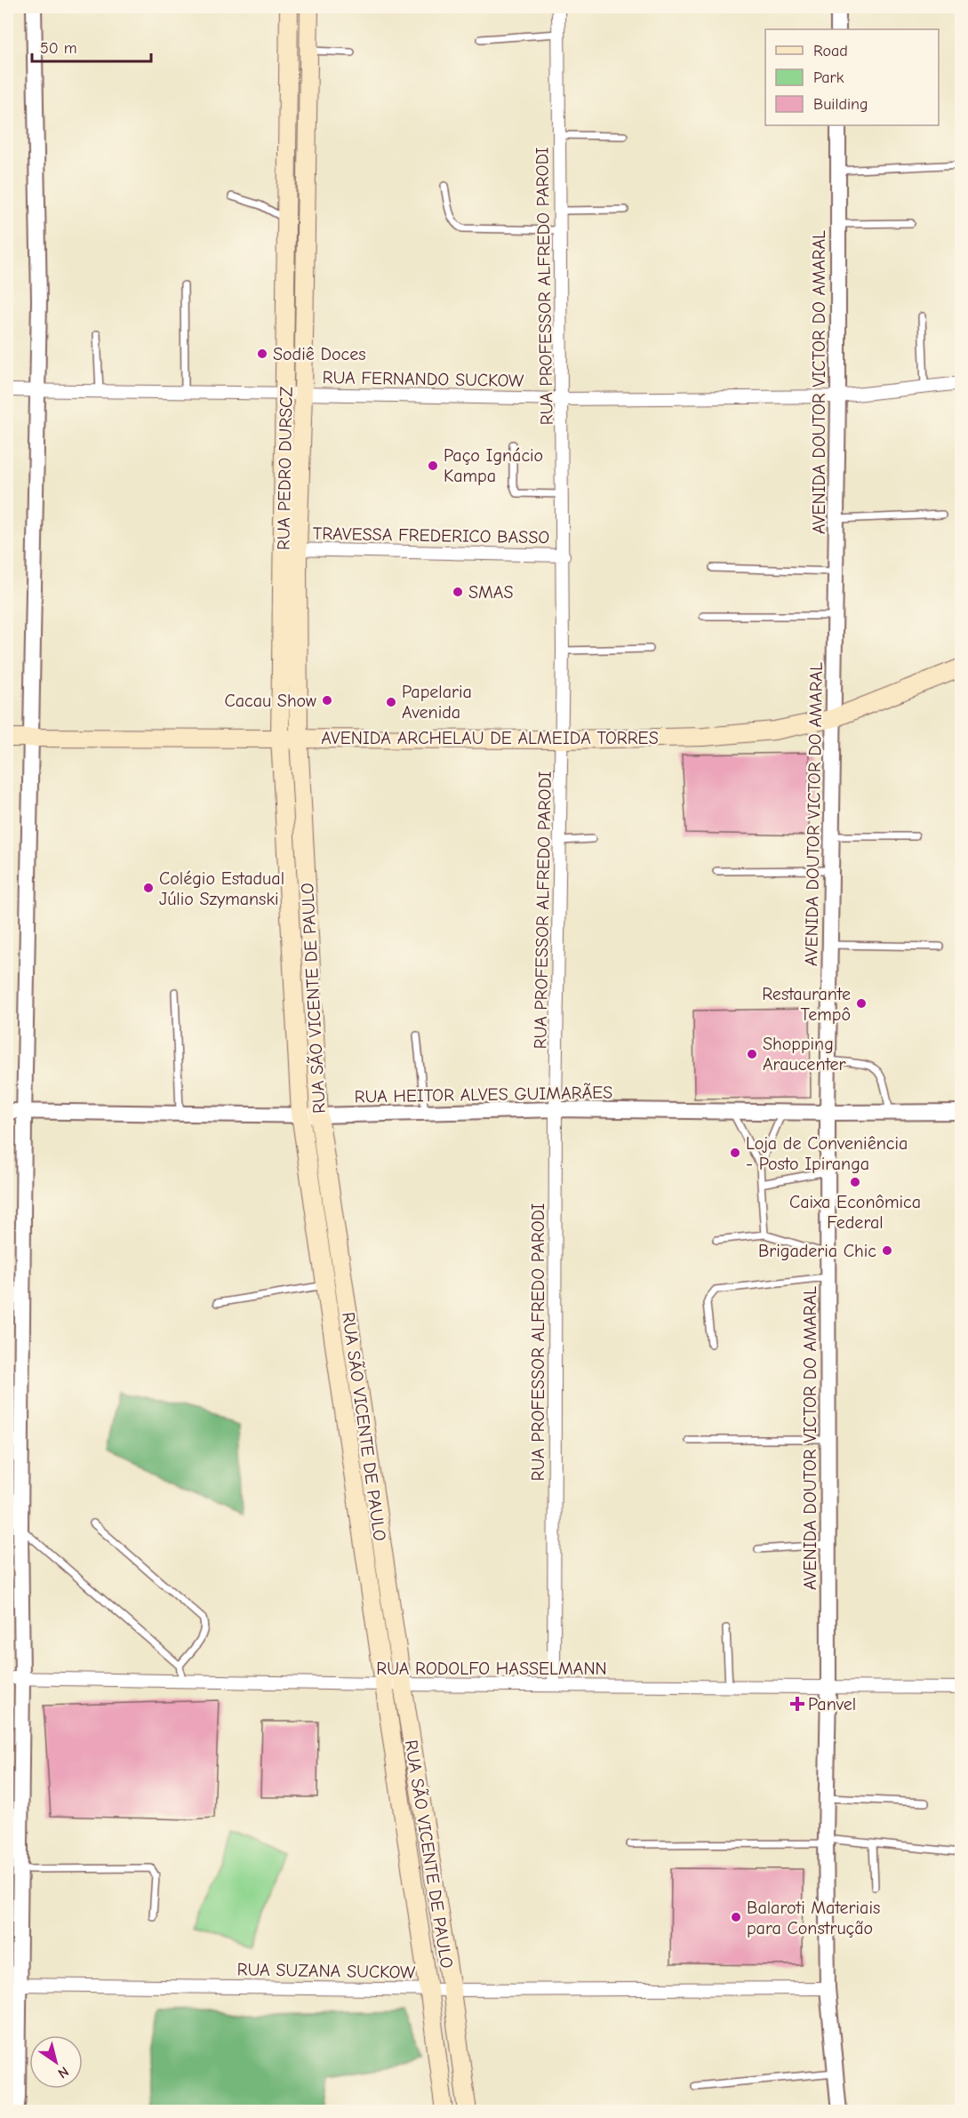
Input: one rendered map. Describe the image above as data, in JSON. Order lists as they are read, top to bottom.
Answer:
{
  "streets": {
    "main road": ["RUA PEDRO DURSCZ", "AVENIDA ARCHELAU DE ALMEIDA TORRES", "RUA SÃO VICENTE DE PAULO"],
    "street": [
      "RUA PROFESSOR ALFREDO PARODI",
      "RUA FERNANDO SUCKOW",
      "AVENIDA DOUTOR VICTOR DO AMARAL",
      "TRAVESSA FREDERICO BASSO",
      "RUA HEITOR ALVES GUIMARÃES",
      "RUA RODOLFO HASSELMANN",
      "RUA SUZANA SUCKOW"
    ]
  },
  "crossings": [
    ["RUA PROFESSOR ALFREDO PARODI", "RUA FERNANDO SUCKOW"],
    ["RUA PROFESSOR ALFREDO PARODI", "TRAVESSA FREDERICO BASSO"],
    ["RUA PROFESSOR ALFREDO PARODI", "AVENIDA ARCHELAU DE ALMEIDA TORRES"],
    ["RUA PROFESSOR ALFREDO PARODI", "RUA HEITOR ALVES GUIMARÃES"],
    ["RUA PROFESSOR ALFREDO PARODI", "RUA RODOLFO HASSELMANN"],
    ["RUA FERNANDO SUCKOW", "AVENIDA DOUTOR VICTOR DO AMARAL"],
    ["RUA FERNANDO SUCKOW", "RUA PEDRO DURSCZ"],
    ["AVENIDA DOUTOR VICTOR DO AMARAL", "AVENIDA ARCHELAU DE ALMEIDA TORRES"],
    ["AVENIDA DOUTOR VICTOR DO AMARAL", "RUA HEITOR ALVES GUIMARÃES"],
    ["AVENIDA DOUTOR VICTOR DO AMARAL", "RUA RODOLFO HASSELMANN"],
    ["AVENIDA DOUTOR VICTOR DO AMARAL", "RUA SUZANA SUCKOW"],
    ["RUA PEDRO DURSCZ", "TRAVESSA FREDERICO BASSO"],
    ["RUA PEDRO DURSCZ", "AVENIDA ARCHELAU DE ALMEIDA TORRES"],
    ["RUA PEDRO DURSCZ", "RUA SÃO VICENTE DE PAULO"],
    ["AVENIDA ARCHELAU DE ALMEIDA TORRES", "RUA SÃO VICENTE DE PAULO"],
    ["RUA SÃO VICENTE DE PAULO", "RUA HEITOR ALVES GUIMARÃES"],
    ["RUA SÃO VICENTE DE PAULO", "RUA RODOLFO HASSELMANN"],
    ["RUA SÃO VICENTE DE PAULO", "RUA SUZANA SUCKOW"]
  ],
  "places": {
    "other": [
      "Sodiê Doces",
      "Paço Ignácio Kampa",
      "SMAS",
      "Cacau Show",
      "Papelaria Avenida",
      "Colégio Estadual Júlio Szymanski",
      "Restaurante Tempô",
      "Shopping Araucenter",
      "Loja de Conveniência - Posto Ipiranga",
      "Caixa Econômica Federal",
      "Brigaderia Chic",
      "Balaroti Materiais para Construção"
    ],
    "health": ["Panvel"]
  },
  "legend": ["Road", "Park", "Building"],
  "scale_bar": "50 m",
  "north": "bottom right"
}
